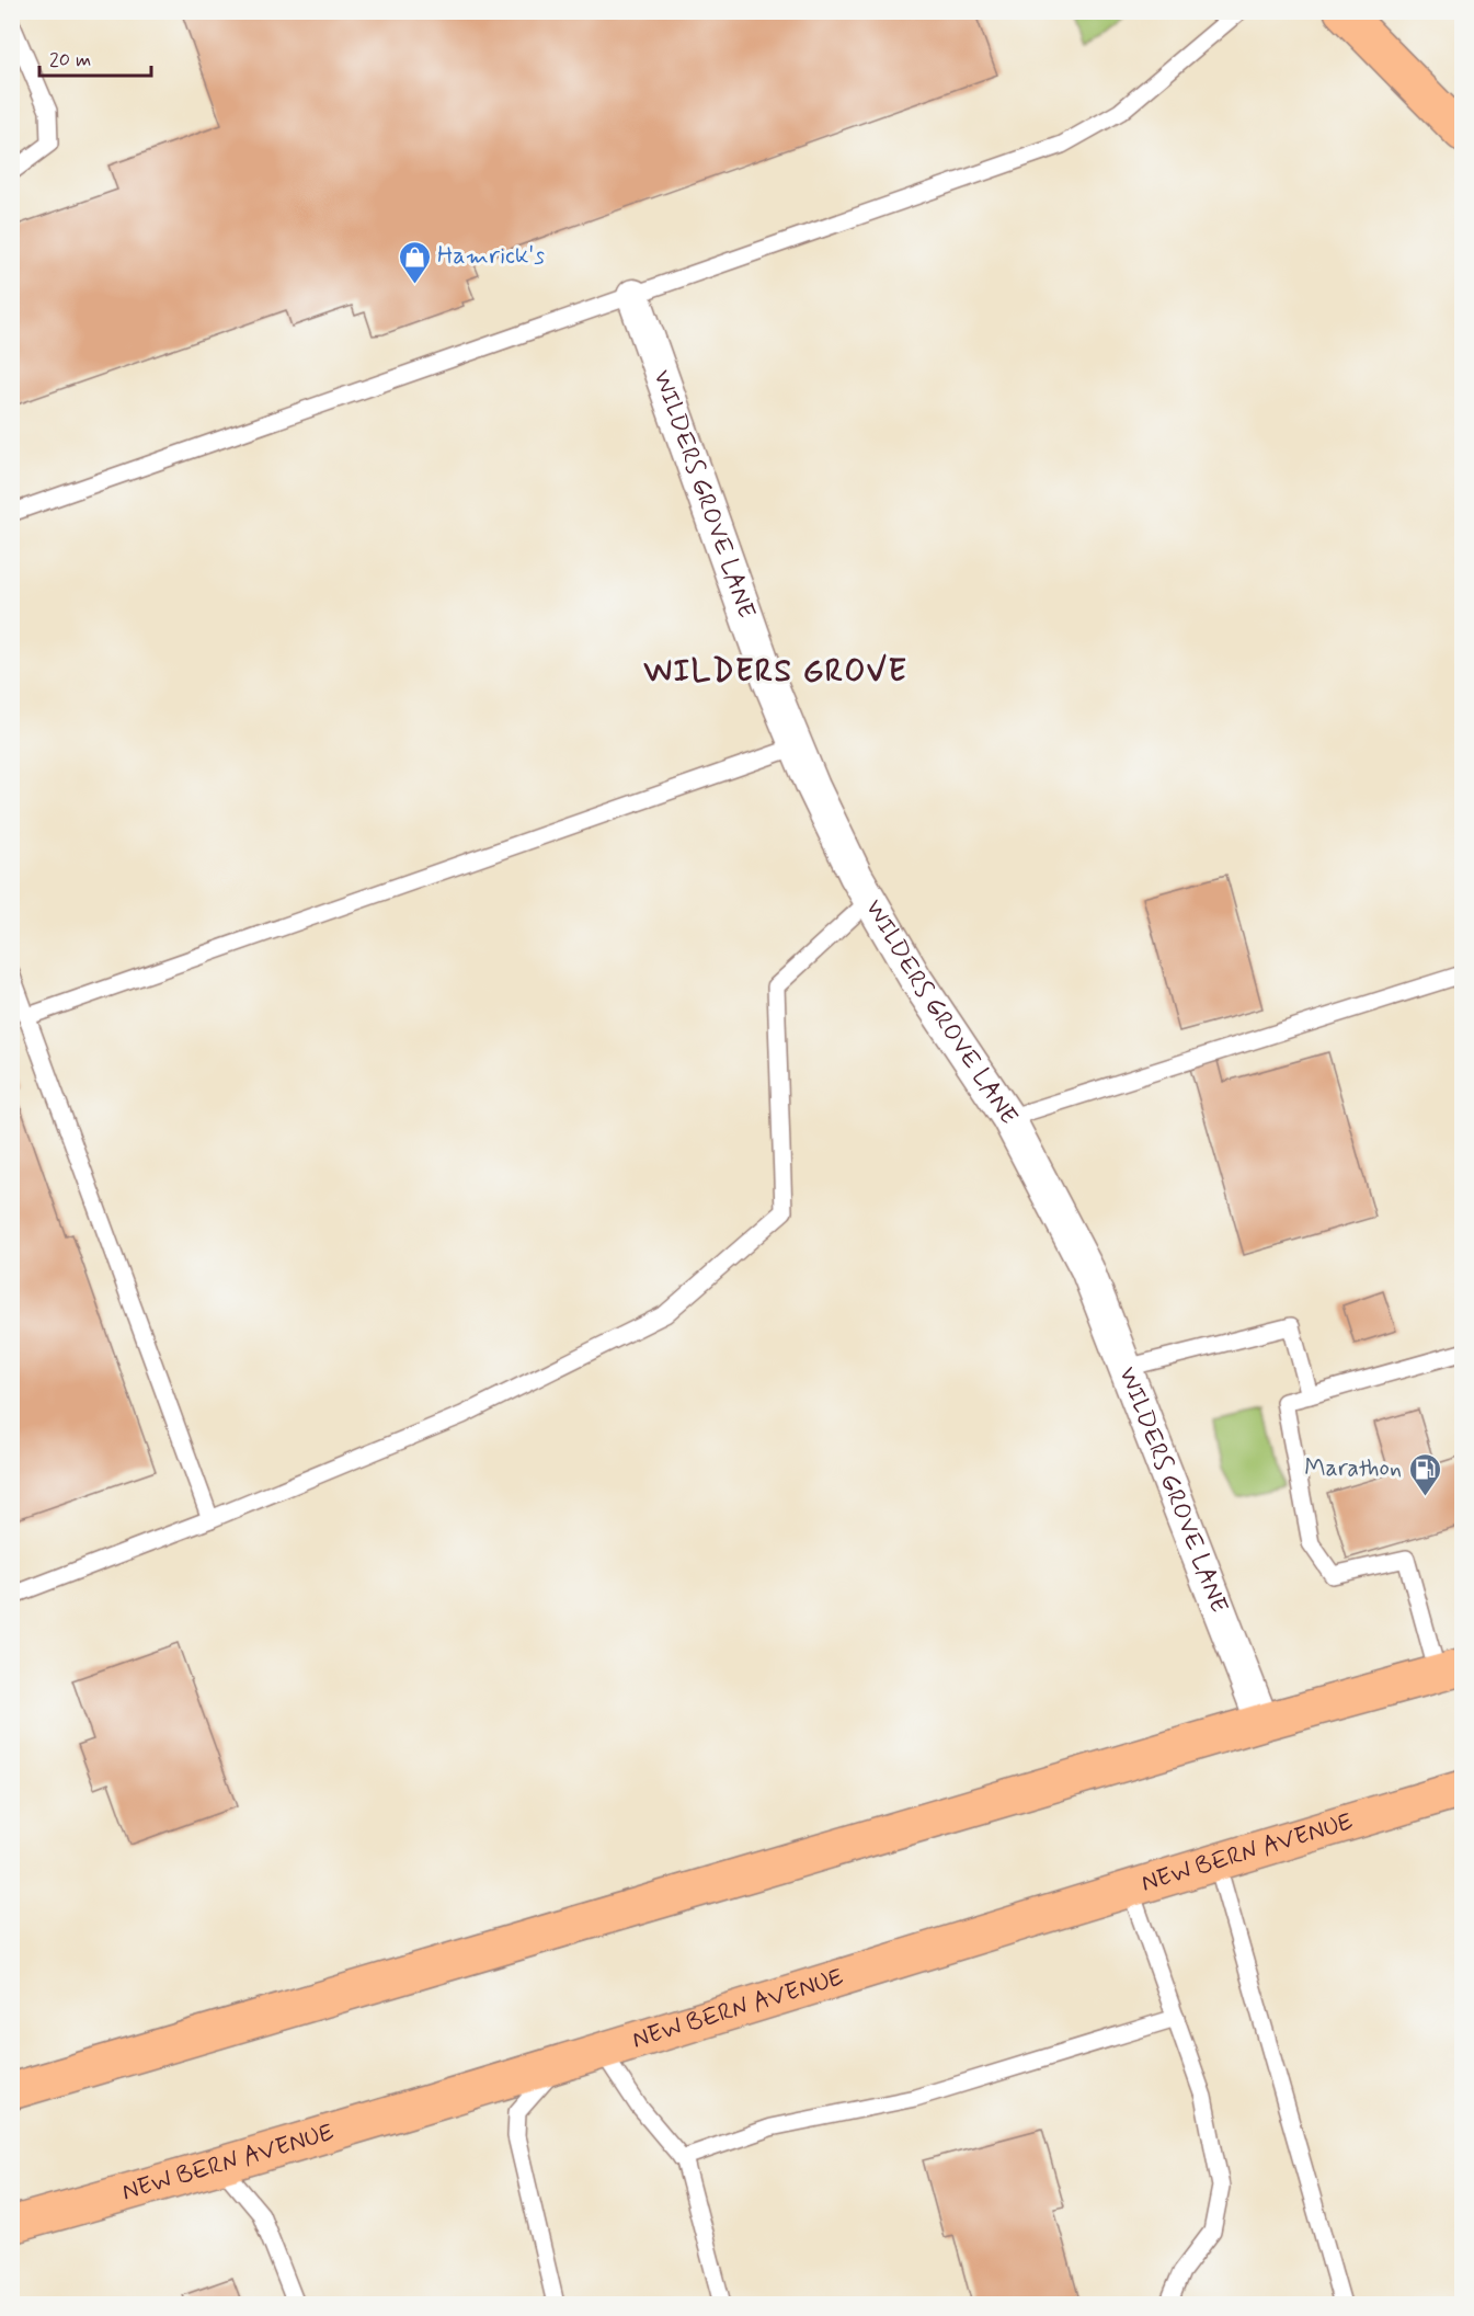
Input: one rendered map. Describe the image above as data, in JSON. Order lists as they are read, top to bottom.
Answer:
{
  "streets": {
    "main road": ["NEW BERN AVENUE"],
    "street": ["WILDERS GROVE LANE"]
  },
  "districts": ["WILDERS GROVE"],
  "places": {
    "shop": ["Hamrick's"],
    "fuel station": ["Marathon"]
  },
  "scale_bar": "20 m"
}
